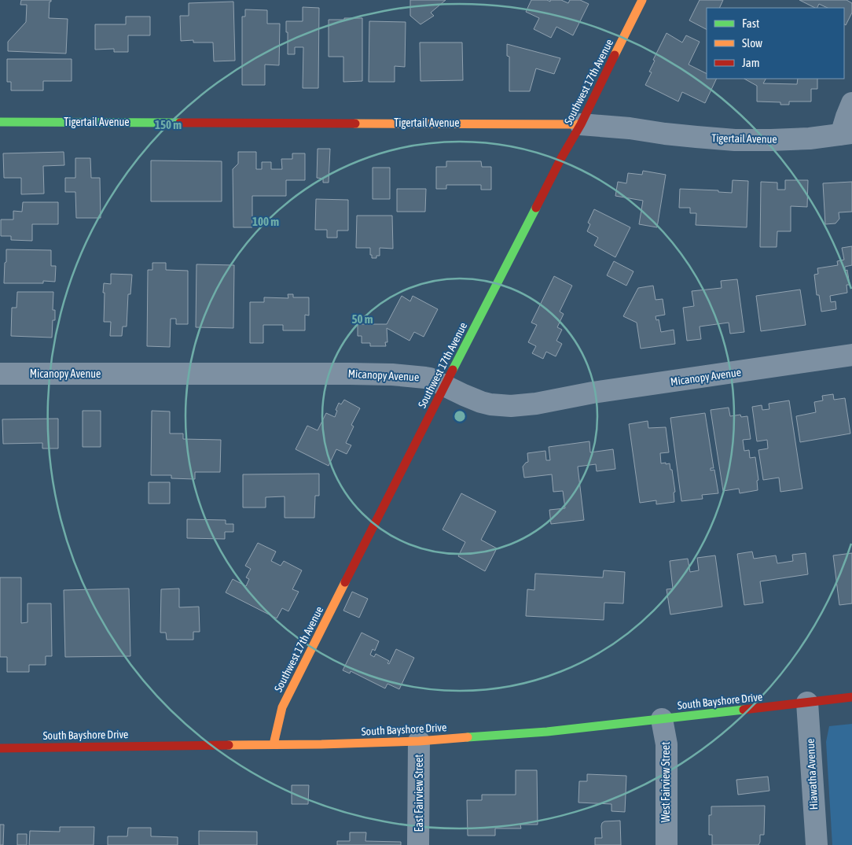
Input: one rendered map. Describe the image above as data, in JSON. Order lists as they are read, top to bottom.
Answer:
{
  "streets": {
    "main road": ["Southwest 17th Avenue", "Tigertail Avenue", "South Bayshore Drive"],
    "street": [
      "Micanopy Avenue",
      "Hiawatha Avenue",
      "West Fairview Street",
      "East Fairview Street"
    ]
  },
  "crossings": [
    ["Southwest 17th Avenue", "Tigertail Avenue"],
    ["Southwest 17th Avenue", "Micanopy Avenue"],
    ["Southwest 17th Avenue", "South Bayshore Drive"],
    ["South Bayshore Drive", "Hiawatha Avenue"],
    ["South Bayshore Drive", "West Fairview Street"],
    ["South Bayshore Drive", "East Fairview Street"]
  ],
  "legend": ["Fast", "Slow", "Jam"],
  "rings": ["150 m", "100 m", "50 m"]
}
